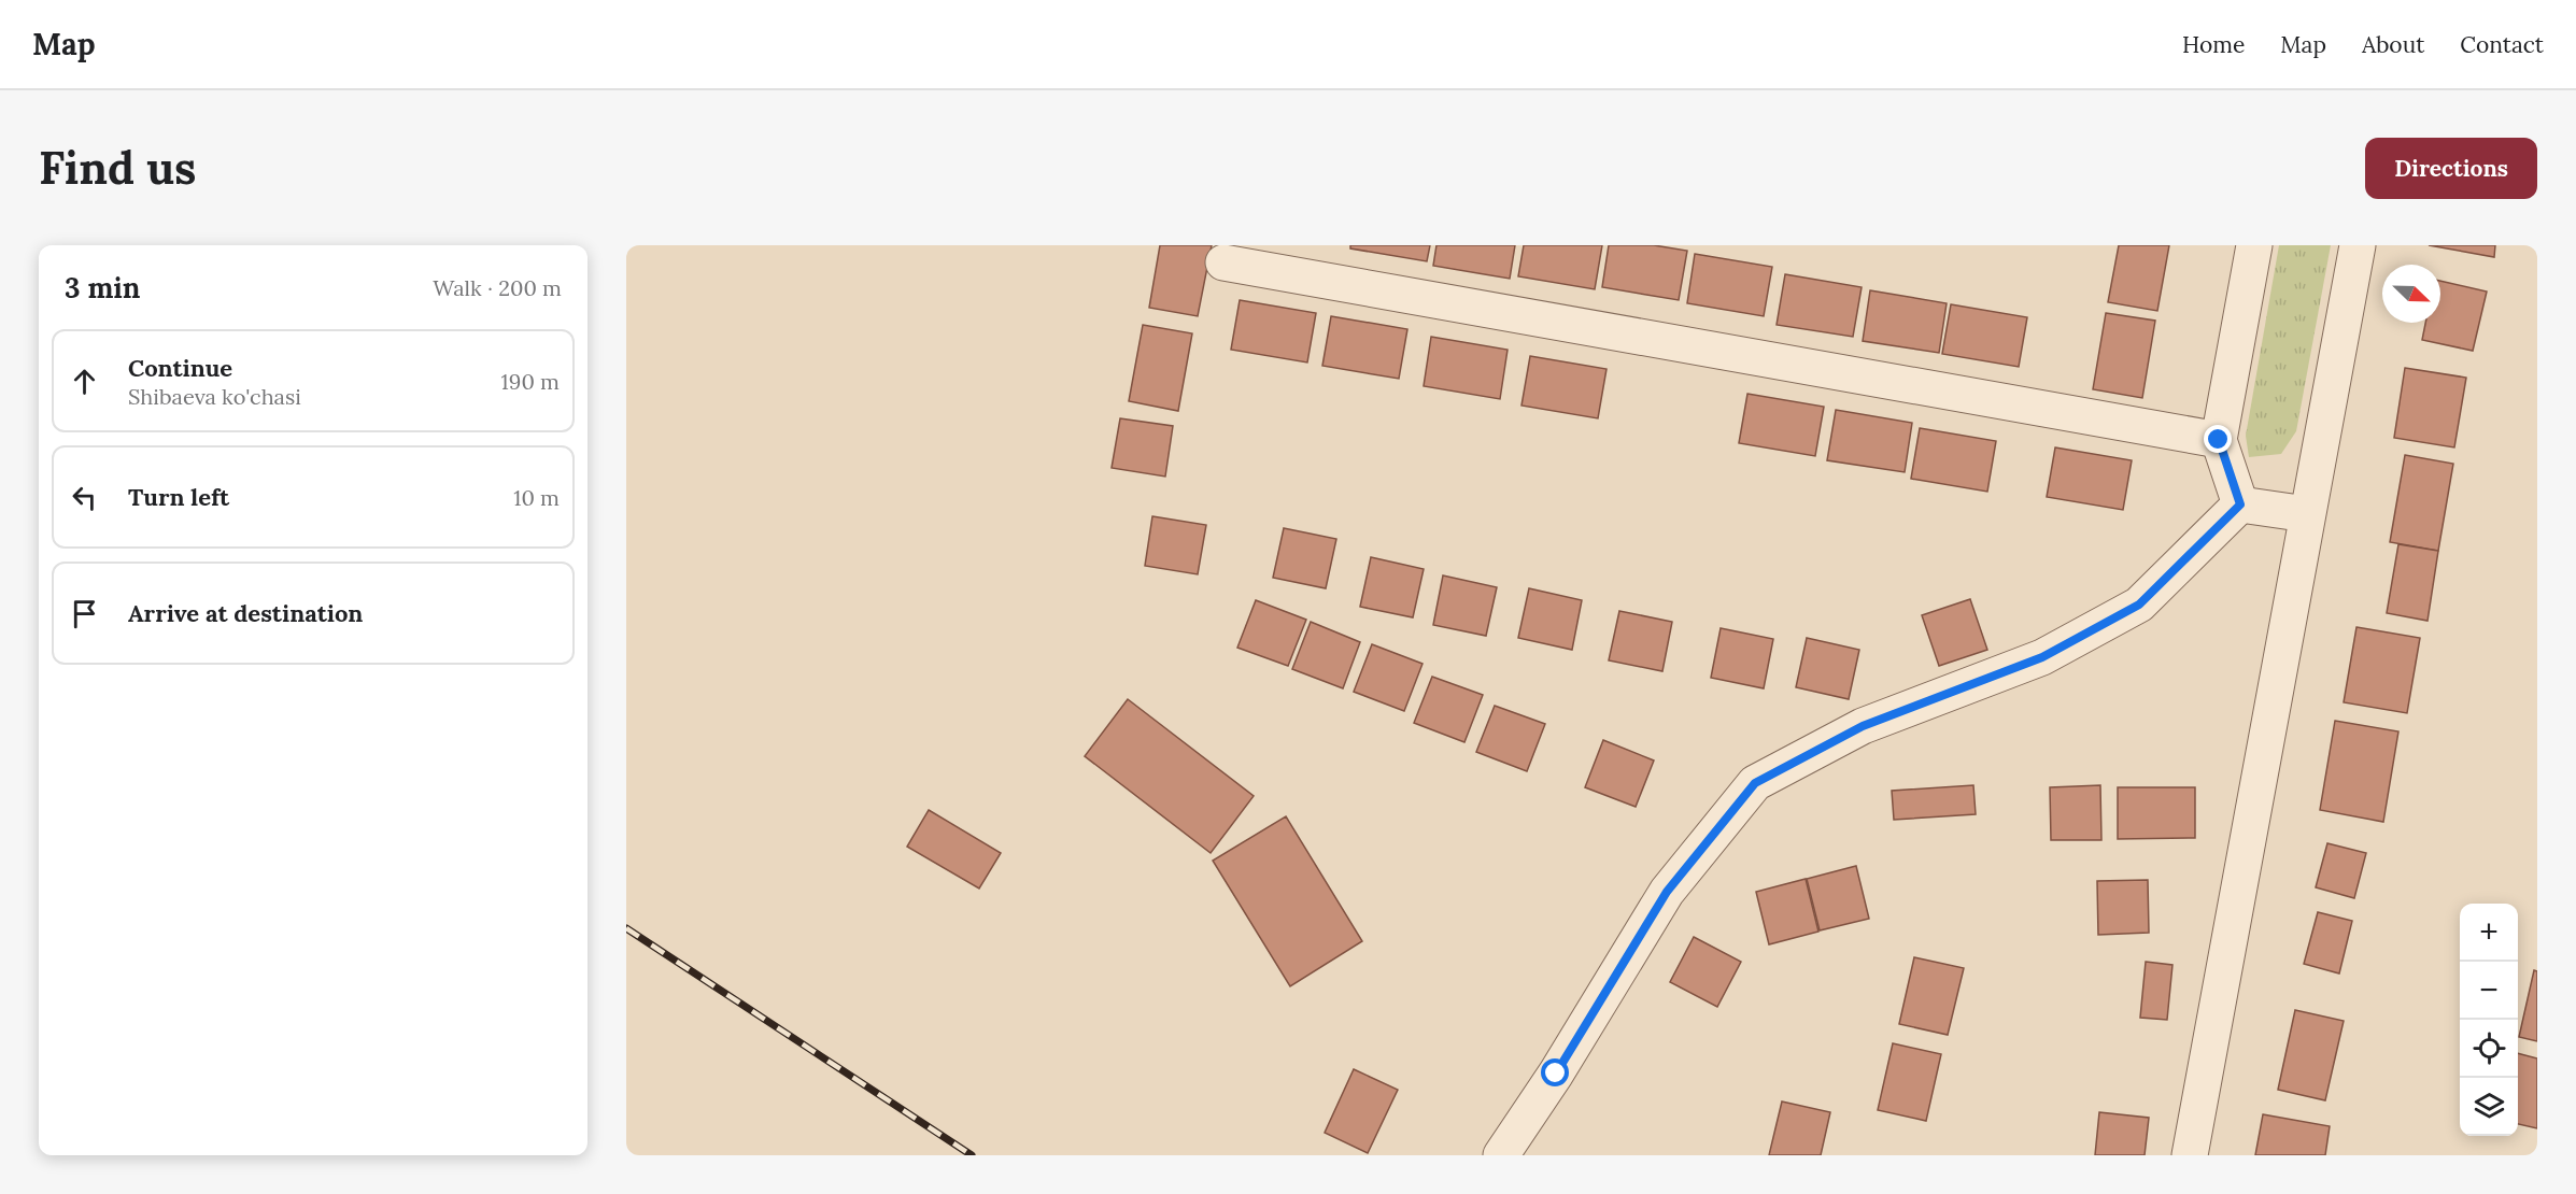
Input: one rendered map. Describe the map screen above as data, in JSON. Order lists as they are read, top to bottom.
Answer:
{
  "north": "bottom right",
  "page": {
    "header": "Map",
    "nav": [
      "Home",
      "Map",
      "About",
      "Contact"
    ],
    "buttons": "Directions",
    "title": "Find us",
    "heading": ["3 min", "Walk · 200 m"],
    "list": [
      ["Continue", "Shibaeva ko'chasi", "190 m"],
      ["Turn left", "10 m"],
      "Arrive at destination"
    ],
    "map_buttons": ["+", "−"]
  }
}
